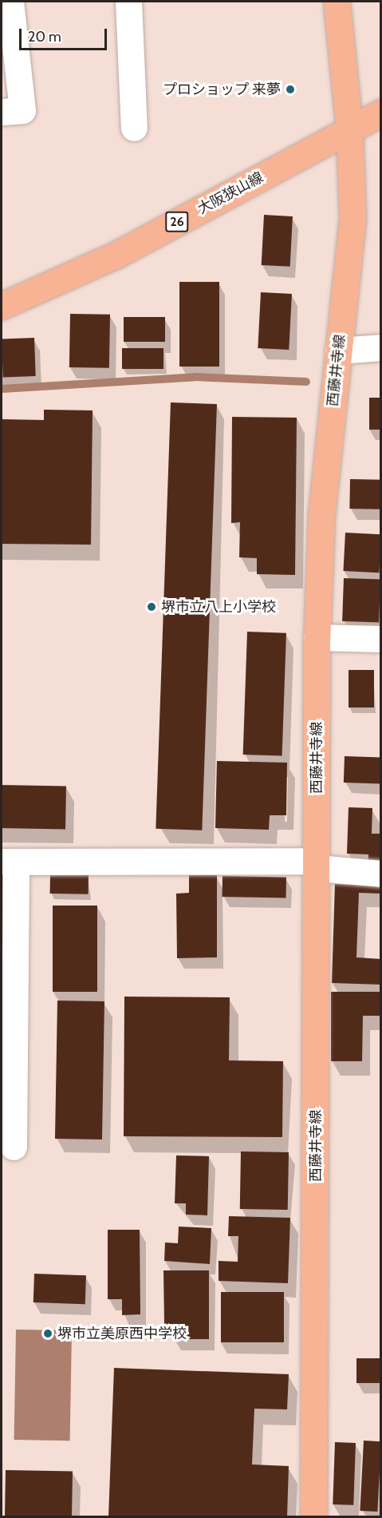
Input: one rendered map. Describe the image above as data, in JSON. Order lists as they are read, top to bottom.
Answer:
{
  "streets": {
    "main road": ["大阪狭山線", "26", "西藤井寺線"]
  },
  "crossings": [
    ["大阪狭山線", "西藤井寺線"]
  ],
  "places": ["プロショップ 来夢", "堺市立八上小学校", "堺市立美原西中学校"],
  "scale_bar": "20 m"
}
